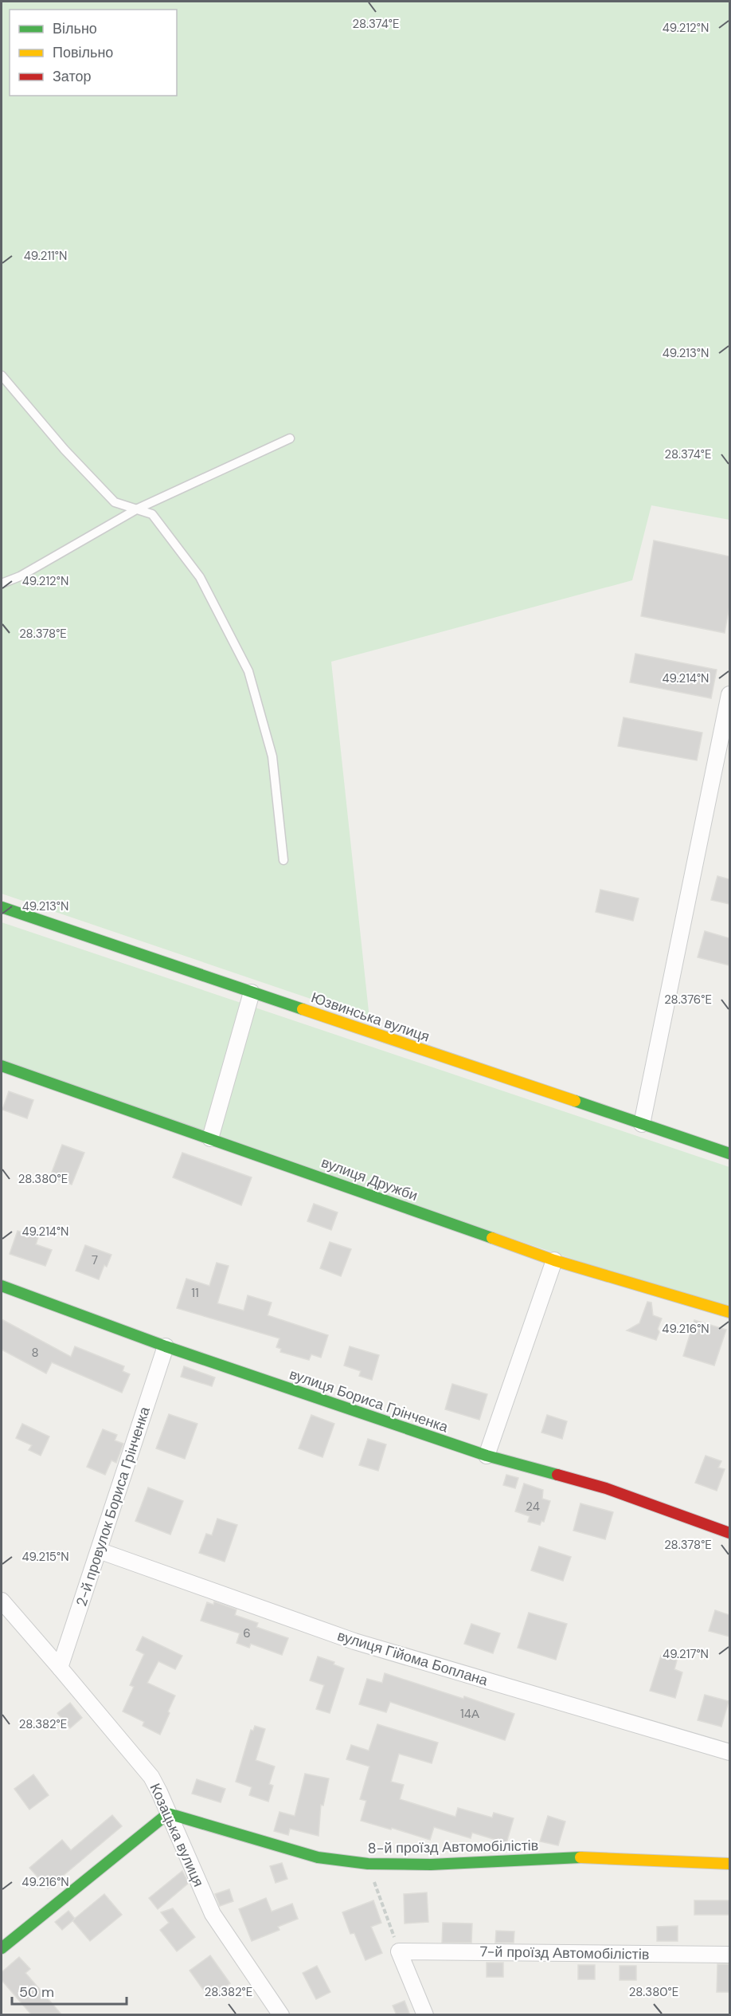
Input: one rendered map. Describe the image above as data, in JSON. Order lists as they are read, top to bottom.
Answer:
{
  "streets": {
    "street": [
      "Юзвинська вулиця",
      "вулиця Дружби",
      "вулиця Бориса Грінченка",
      "2-й провулок Бориса Грінченка",
      "вулиця Гійома Боплана",
      "Козацька вулиця",
      "8-й проїзд Автомобілістів",
      "7-й проїзд Автомобілістів"
    ]
  },
  "crossings": [
    ["вулиця Бориса Грінченка", "2-й провулок Бориса Грінченка"],
    ["2-й провулок Бориса Грінченка", "вулиця Гійома Боплана"],
    ["2-й провулок Бориса Грінченка", "Козацька вулиця"],
    ["Козацька вулиця", "8-й проїзд Автомобілістів"]
  ],
  "house_numbers": [
    "7",
    "11",
    "8",
    "24",
    "6",
    "14А"
  ],
  "legend": ["Вільно", "Повільно", "Затор"],
  "scale_bar": "50 m",
  "coordinates": [
    "28.374°E",
    "49.212°N",
    "49.211°N",
    "49.213°N",
    "28.378°E",
    "49.214°N",
    "28.376°E",
    "28.380°E",
    "49.216°N",
    "49.215°N",
    "49.217°N",
    "28.382°E"
  ]
}
